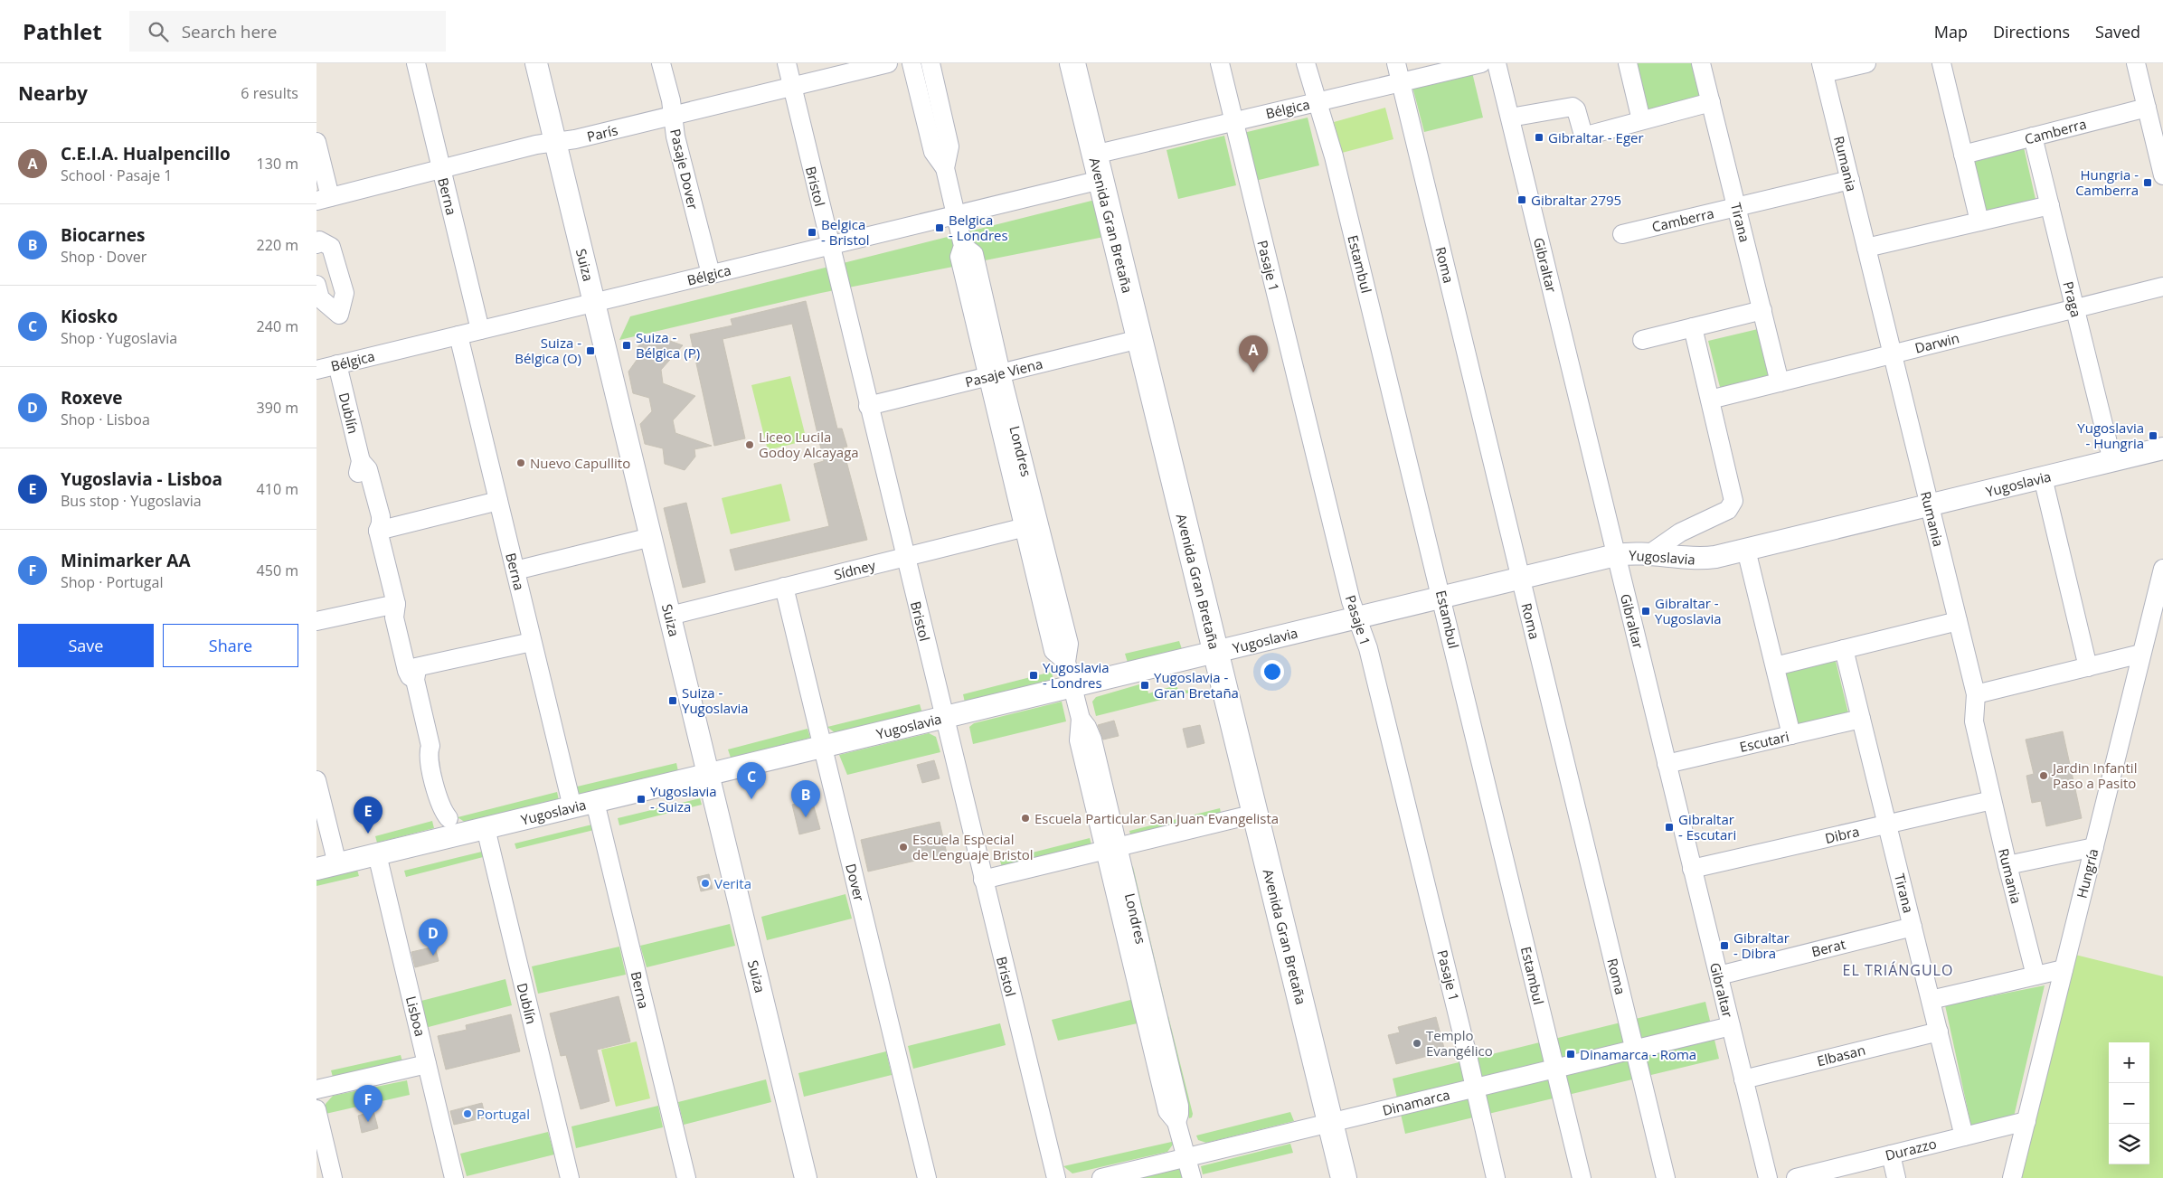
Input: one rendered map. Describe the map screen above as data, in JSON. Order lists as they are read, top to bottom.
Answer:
{
  "streets": {
    "main road": ["Avenida Gran Bretaña"],
    "street": [
      "Bélgica",
      "Camberra",
      "París",
      "Rumania",
      "Pasaje Dover",
      "Bristol",
      "Berna",
      "Tirana",
      "Estambul",
      "Suiza",
      "Roma",
      "Gibraltar",
      "Pasaje 1",
      "Praga",
      "Darwin",
      "Pasaje Viena",
      "Dublín",
      "Londres",
      "Yugoslavia",
      "Sídney",
      "Escutari",
      "Dibra",
      "Hungría",
      "Dover",
      "Berat",
      "Lisboa",
      "Elbasan",
      "Dinamarca",
      "Durazzo"
    ]
  },
  "crossings": [
    ["Bélgica", "Pasaje Dover"],
    ["Bélgica", "Bristol"],
    ["Bélgica", "Berna"],
    ["Bélgica", "Avenida Gran Bretaña"],
    ["Bélgica", "Estambul"],
    ["Bélgica", "Suiza"],
    ["Bélgica", "Roma"],
    ["Bélgica", "Pasaje 1"],
    ["Bélgica", "Dublín"],
    ["Bélgica", "Londres"],
    ["Camberra", "Rumania"],
    ["Camberra", "Tirana"],
    ["Camberra", "Praga"],
    ["París", "Pasaje Dover"],
    ["París", "Bristol"],
    ["París", "Berna"],
    ["París", "Suiza"],
    ["Rumania", "Darwin"],
    ["Rumania", "Yugoslavia"],
    ["Rumania", "Dibra"],
    ["Bristol", "Pasaje Viena"],
    ["Bristol", "Yugoslavia"],
    ["Bristol", "Sídney"],
    ["Berna", "Yugoslavia"],
    ["Tirana", "Darwin"],
    ["Tirana", "Escutari"],
    ["Tirana", "Dibra"],
    ["Tirana", "Berat"],
    ["Tirana", "Elbasan"],
    ["Tirana", "Durazzo"],
    ["Avenida Gran Bretaña", "Pasaje Viena"],
    ["Avenida Gran Bretaña", "Yugoslavia"],
    ["Avenida Gran Bretaña", "Dinamarca"],
    ["Estambul", "Yugoslavia"],
    ["Estambul", "Dinamarca"],
    ["Suiza", "Yugoslavia"],
    ["Suiza", "Sídney"],
    ["Roma", "Yugoslavia"],
    ["Roma", "Dinamarca"],
    ["Gibraltar", "Yugoslavia"],
    ["Gibraltar", "Escutari"],
    ["Gibraltar", "Dibra"],
    ["Gibraltar", "Berat"],
    ["Gibraltar", "Elbasan"],
    ["Gibraltar", "Dinamarca"],
    ["Pasaje 1", "Yugoslavia"],
    ["Pasaje 1", "Dinamarca"],
    ["Praga", "Darwin"],
    ["Praga", "Yugoslavia"],
    ["Pasaje Viena", "Londres"],
    ["Dublín", "Yugoslavia"],
    ["Londres", "Yugoslavia"],
    ["Londres", "Sídney"],
    ["Londres", "Dinamarca"],
    ["Yugoslavia", "Dover"],
    ["Yugoslavia", "Lisboa"],
    ["Sídney", "Dover"],
    ["Hungría", "Durazzo"]
  ],
  "districts": ["EL TRIÁNGULO"],
  "places": {
    "transit": [
      "Gibraltar - Eger",
      "Hungria - Camberra",
      "Gibraltar 2795",
      "Belgica - Londres",
      "Belgica - Bristol",
      "Suiza - Bélgica (P)",
      "Suiza - Bélgica (O)",
      "Yugoslavia - Hungria",
      "Gibraltar - Yugoslavia",
      "Yugoslavia - Londres",
      "Yugoslavia - Gran Bretaña",
      "Suiza - Yugoslavia",
      "Yugoslavia - Suiza",
      "Gibraltar - Escutari",
      "Gibraltar - Dibra",
      "Dinamarca - Roma"
    ],
    "other": [
      "Liceo Lucila Godoy Alcayaga",
      "Nuevo Capullito",
      "Jardin Infantil Paso a Pasito",
      "Escuela Particular San Juan Evangelista",
      "Escuela Especial de Lenguaje Bristol",
      "Verita",
      "Templo Evangélico",
      "Portugal"
    ]
  },
  "page": {
    "header": "Pathlet",
    "search": "Search here",
    "nav": ["Map", "Directions", "Saved"],
    "heading": ["Nearby", "6 results"],
    "list": [
      {
        "mark": "A",
        "name": "C.E.I.A. Hualpencillo",
        "note": "School · Pasaje 1",
        "value": "130 m"
      },
      {
        "mark": "B",
        "name": "Biocarnes",
        "note": "Shop · Dover",
        "value": "220 m"
      },
      {
        "mark": "C",
        "name": "Kiosko",
        "note": "Shop · Yugoslavia",
        "value": "240 m"
      },
      {
        "mark": "D",
        "name": "Roxeve",
        "note": "Shop · Lisboa",
        "value": "390 m"
      },
      {
        "mark": "E",
        "name": "Yugoslavia - Lisboa",
        "note": "Bus stop · Yugoslavia",
        "value": "410 m"
      },
      {
        "mark": "F",
        "name": "Minimarker AA",
        "note": "Shop · Portugal",
        "value": "450 m"
      }
    ],
    "pins": [
      "A",
      "C",
      "B",
      "E",
      "D",
      "F"
    ],
    "buttons": ["Save", "Share"],
    "map_buttons": ["+", "−"]
  }
}
